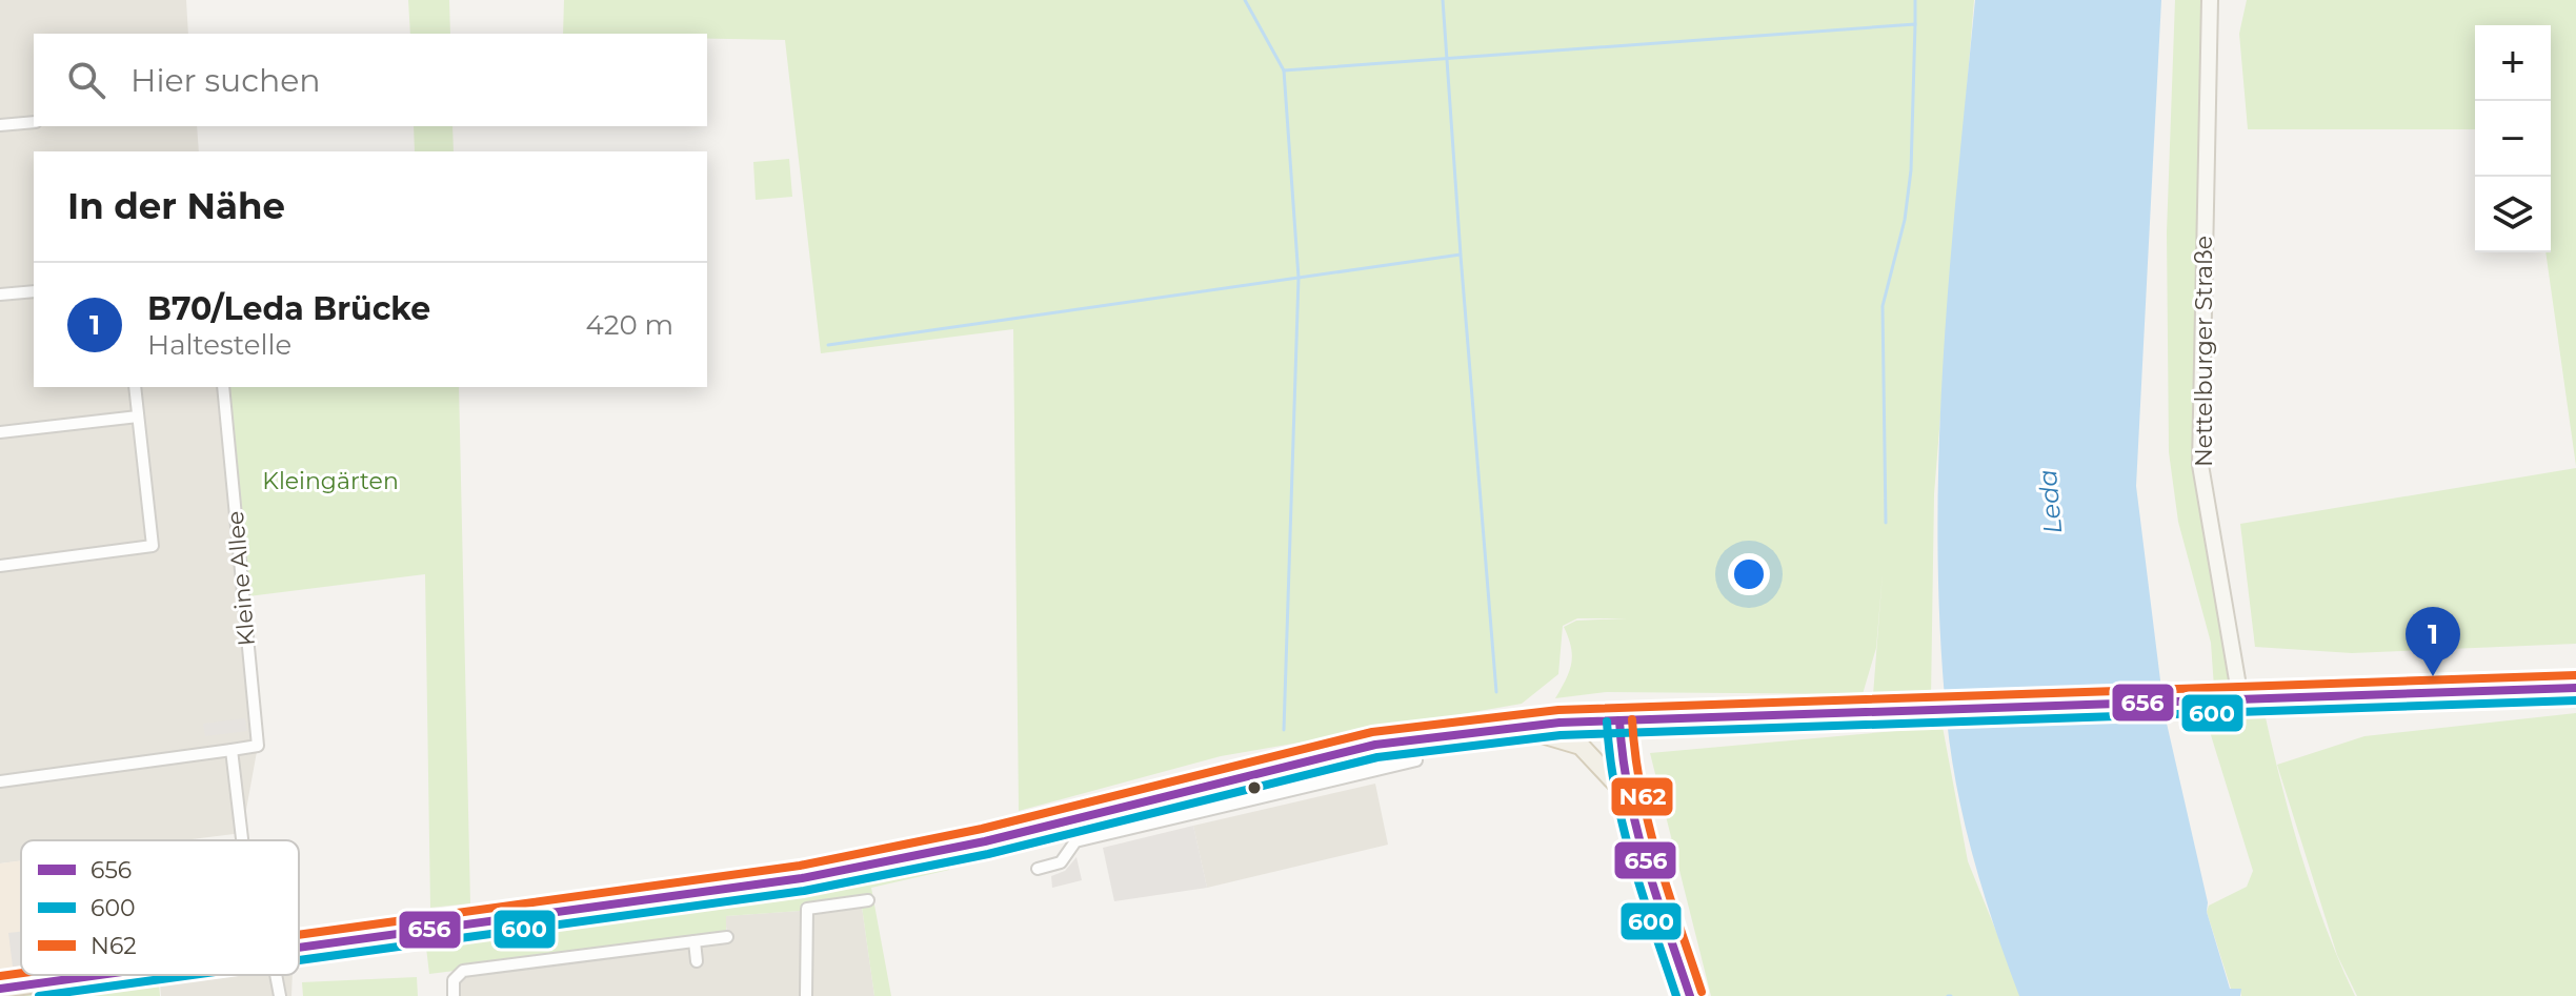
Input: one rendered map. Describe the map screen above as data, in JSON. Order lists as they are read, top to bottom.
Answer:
{
  "streets": {
    "street": ["Nettelburger Straße", "Kleine Allee"]
  },
  "water": ["Leda"],
  "parks": ["Kleingärten"],
  "lines": ["transit line N62", "transit line 656", "transit line 600"],
  "legend": ["656", "600", "N62"],
  "page": {
    "map_buttons": ["+", "−"],
    "search": "Hier suchen",
    "heading": "In der Nähe",
    "list": [
      {
        "mark": "1",
        "name": "B70/Leda Brücke",
        "note": "Haltestelle",
        "value": "420 m"
      }
    ],
    "pins": "1"
  }
}
